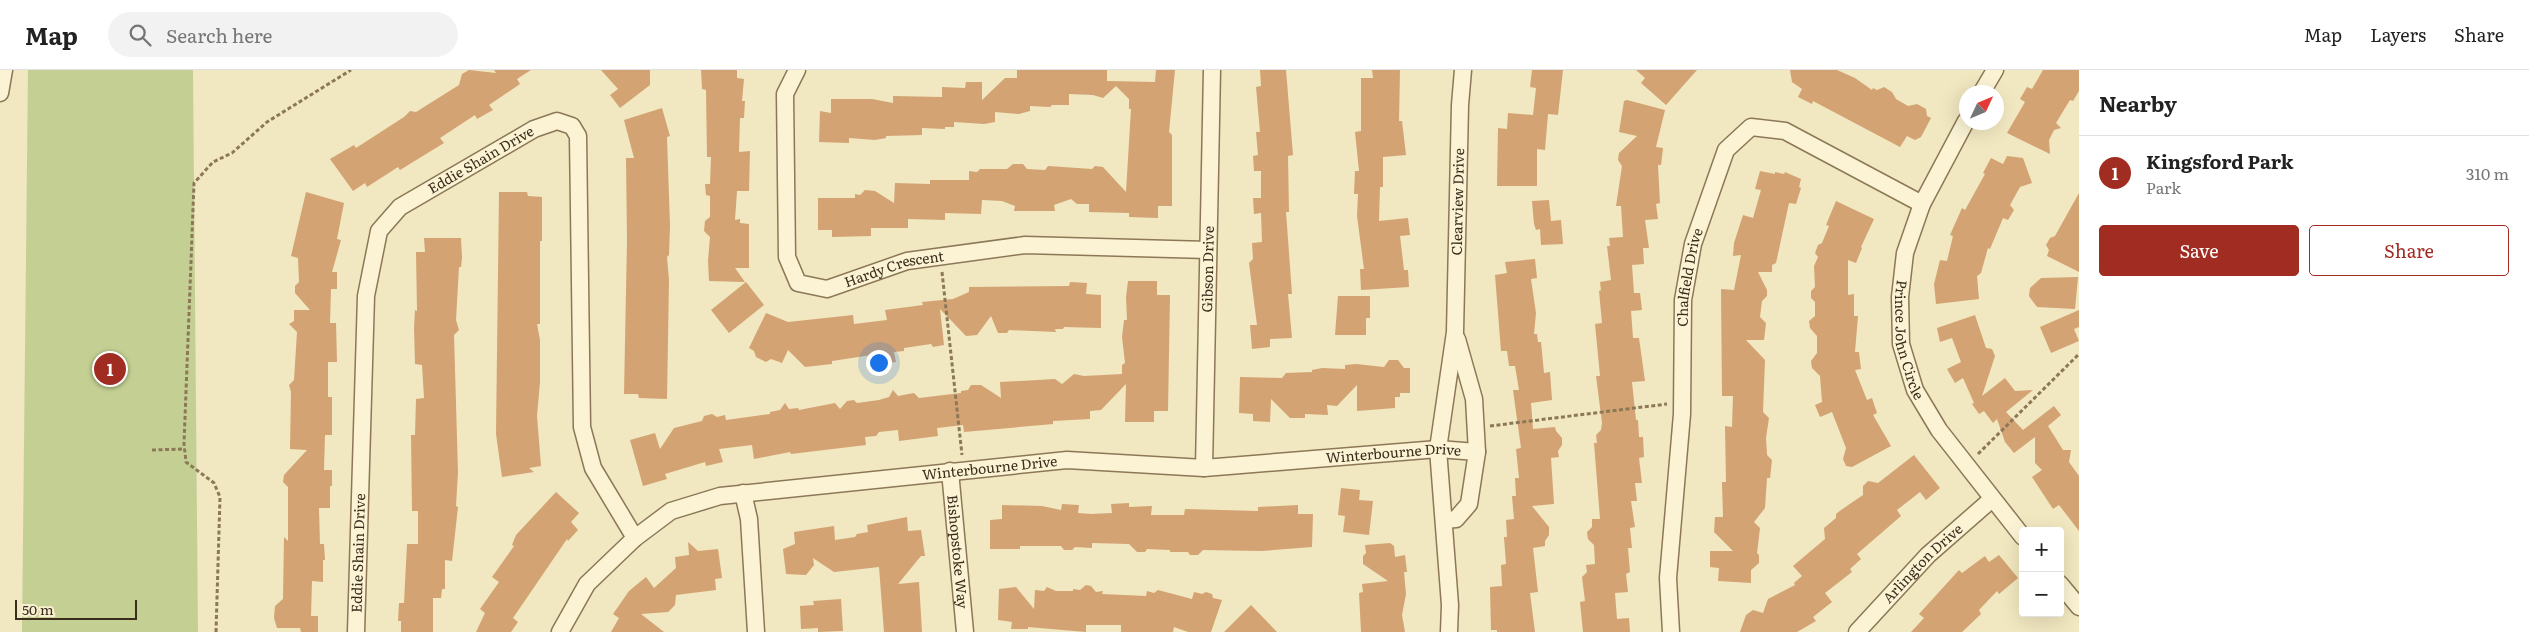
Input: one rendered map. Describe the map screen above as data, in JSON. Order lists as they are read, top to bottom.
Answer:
{
  "streets": {
    "street": [
      "Eddie Shain Drive",
      "Clearview Drive",
      "Gibson Drive",
      "Hardy Crescent",
      "Chalfield Drive",
      "Prince John Circle",
      "Winterbourne Drive",
      "Bishopstoke Way",
      "Arlington Drive"
    ]
  },
  "crossings": [
    ["Eddie Shain Drive", "Winterbourne Drive"],
    ["Clearview Drive", "Winterbourne Drive"],
    ["Gibson Drive", "Hardy Crescent"],
    ["Gibson Drive", "Winterbourne Drive"],
    ["Chalfield Drive", "Prince John Circle"],
    ["Prince John Circle", "Arlington Drive"],
    ["Winterbourne Drive", "Bishopstoke Way"]
  ],
  "scale_bar": "50 m",
  "north": "top right",
  "page": {
    "header": "Map",
    "search": "Search here",
    "nav": ["Map", "Layers", "Share"],
    "heading": "Nearby",
    "list": [
      {
        "mark": "1",
        "name": "Kingsford Park",
        "note": "Park",
        "value": "310 m"
      }
    ],
    "buttons": ["Save", "Share"],
    "pins": "1",
    "map_buttons": ["+", "−"],
    "scale": "50 m"
  }
}
